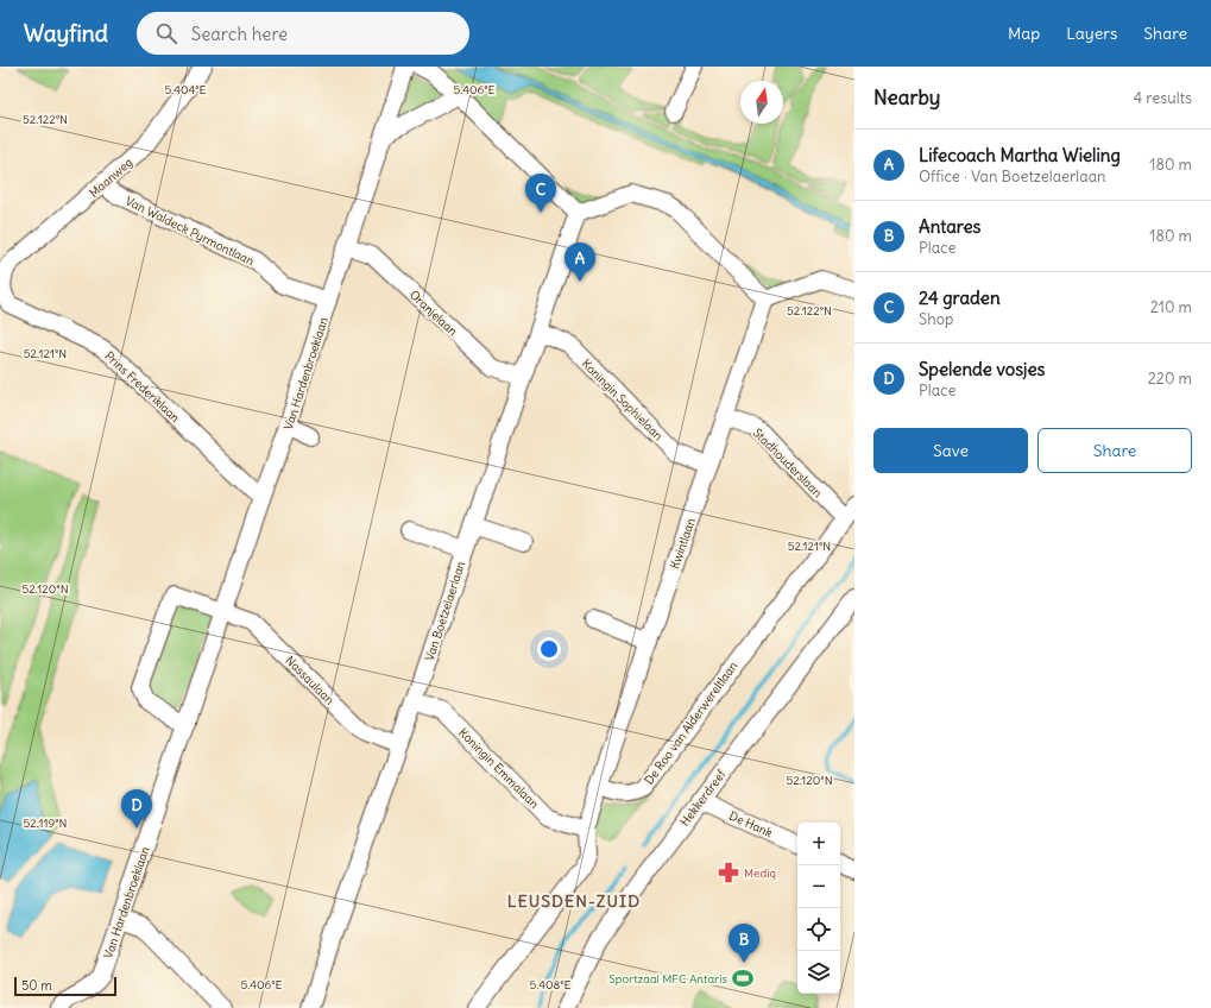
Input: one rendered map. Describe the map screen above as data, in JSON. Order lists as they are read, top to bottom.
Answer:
{
  "streets": {
    "street": [
      "Maanweg",
      "Van Waldeck Pyrmontlaan",
      "Oranjelaan",
      "Van Hardenbroeklaan",
      "Prins Frederiklaan",
      "Koningin Sophielaan",
      "Stadhouderslaan",
      "Kwintlaan",
      "Van Boetzelaerlaan",
      "Nassaulaan",
      "De Roo van Alderwereltlaan",
      "Koningin Emmalaan",
      "Hekkerdreef",
      "De Hank"
    ]
  },
  "crossings": [
    ["Maanweg", "Van Waldeck Pyrmontlaan"],
    ["Maanweg", "Prins Frederiklaan"],
    ["Van Waldeck Pyrmontlaan", "Van Hardenbroeklaan"],
    ["Oranjelaan", "Van Hardenbroeklaan"],
    ["Oranjelaan", "Van Boetzelaerlaan"],
    ["Van Hardenbroeklaan", "Prins Frederiklaan"],
    ["Van Hardenbroeklaan", "Nassaulaan"],
    ["Koningin Sophielaan", "Kwintlaan"],
    ["Koningin Sophielaan", "Van Boetzelaerlaan"],
    ["Stadhouderslaan", "Kwintlaan"],
    ["Stadhouderslaan", "De Roo van Alderwereltlaan"],
    ["Kwintlaan", "De Roo van Alderwereltlaan"],
    ["Van Boetzelaerlaan", "Nassaulaan"],
    ["Van Boetzelaerlaan", "Koningin Emmalaan"],
    ["Hekkerdreef", "De Hank"]
  ],
  "districts": ["LEUSDEN-ZUID"],
  "places": {
    "pharmacy": ["Mediq"],
    "sports": ["Sportzaal MFC Antaris"]
  },
  "scale_bar": "50 m",
  "north": "top",
  "page": {
    "header": "Wayfind",
    "search": "Search here",
    "nav": ["Map", "Layers", "Share"],
    "heading": ["Nearby", "4 results"],
    "list": [
      {
        "mark": "A",
        "name": "Lifecoach Martha Wieling",
        "note": "Office · Van Boetzelaerlaan",
        "value": "180 m"
      },
      {
        "mark": "B",
        "name": "Antares",
        "note": "Place",
        "value": "180 m"
      },
      {
        "mark": "C",
        "name": "24 graden",
        "note": "Shop",
        "value": "210 m"
      },
      {
        "mark": "D",
        "name": "Spelende vosjes",
        "note": "Place",
        "value": "220 m"
      }
    ],
    "pins": [
      "C",
      "A",
      "D",
      "B"
    ],
    "buttons": ["Save", "Share"],
    "map_buttons": ["+", "−"],
    "scale": "50 m"
  },
  "coordinates": [
    "5.404°E",
    "5.406°E",
    "52.122°N",
    "52.121°N",
    "52.120°N",
    "52.119°N",
    "5.408°E"
  ]
}
